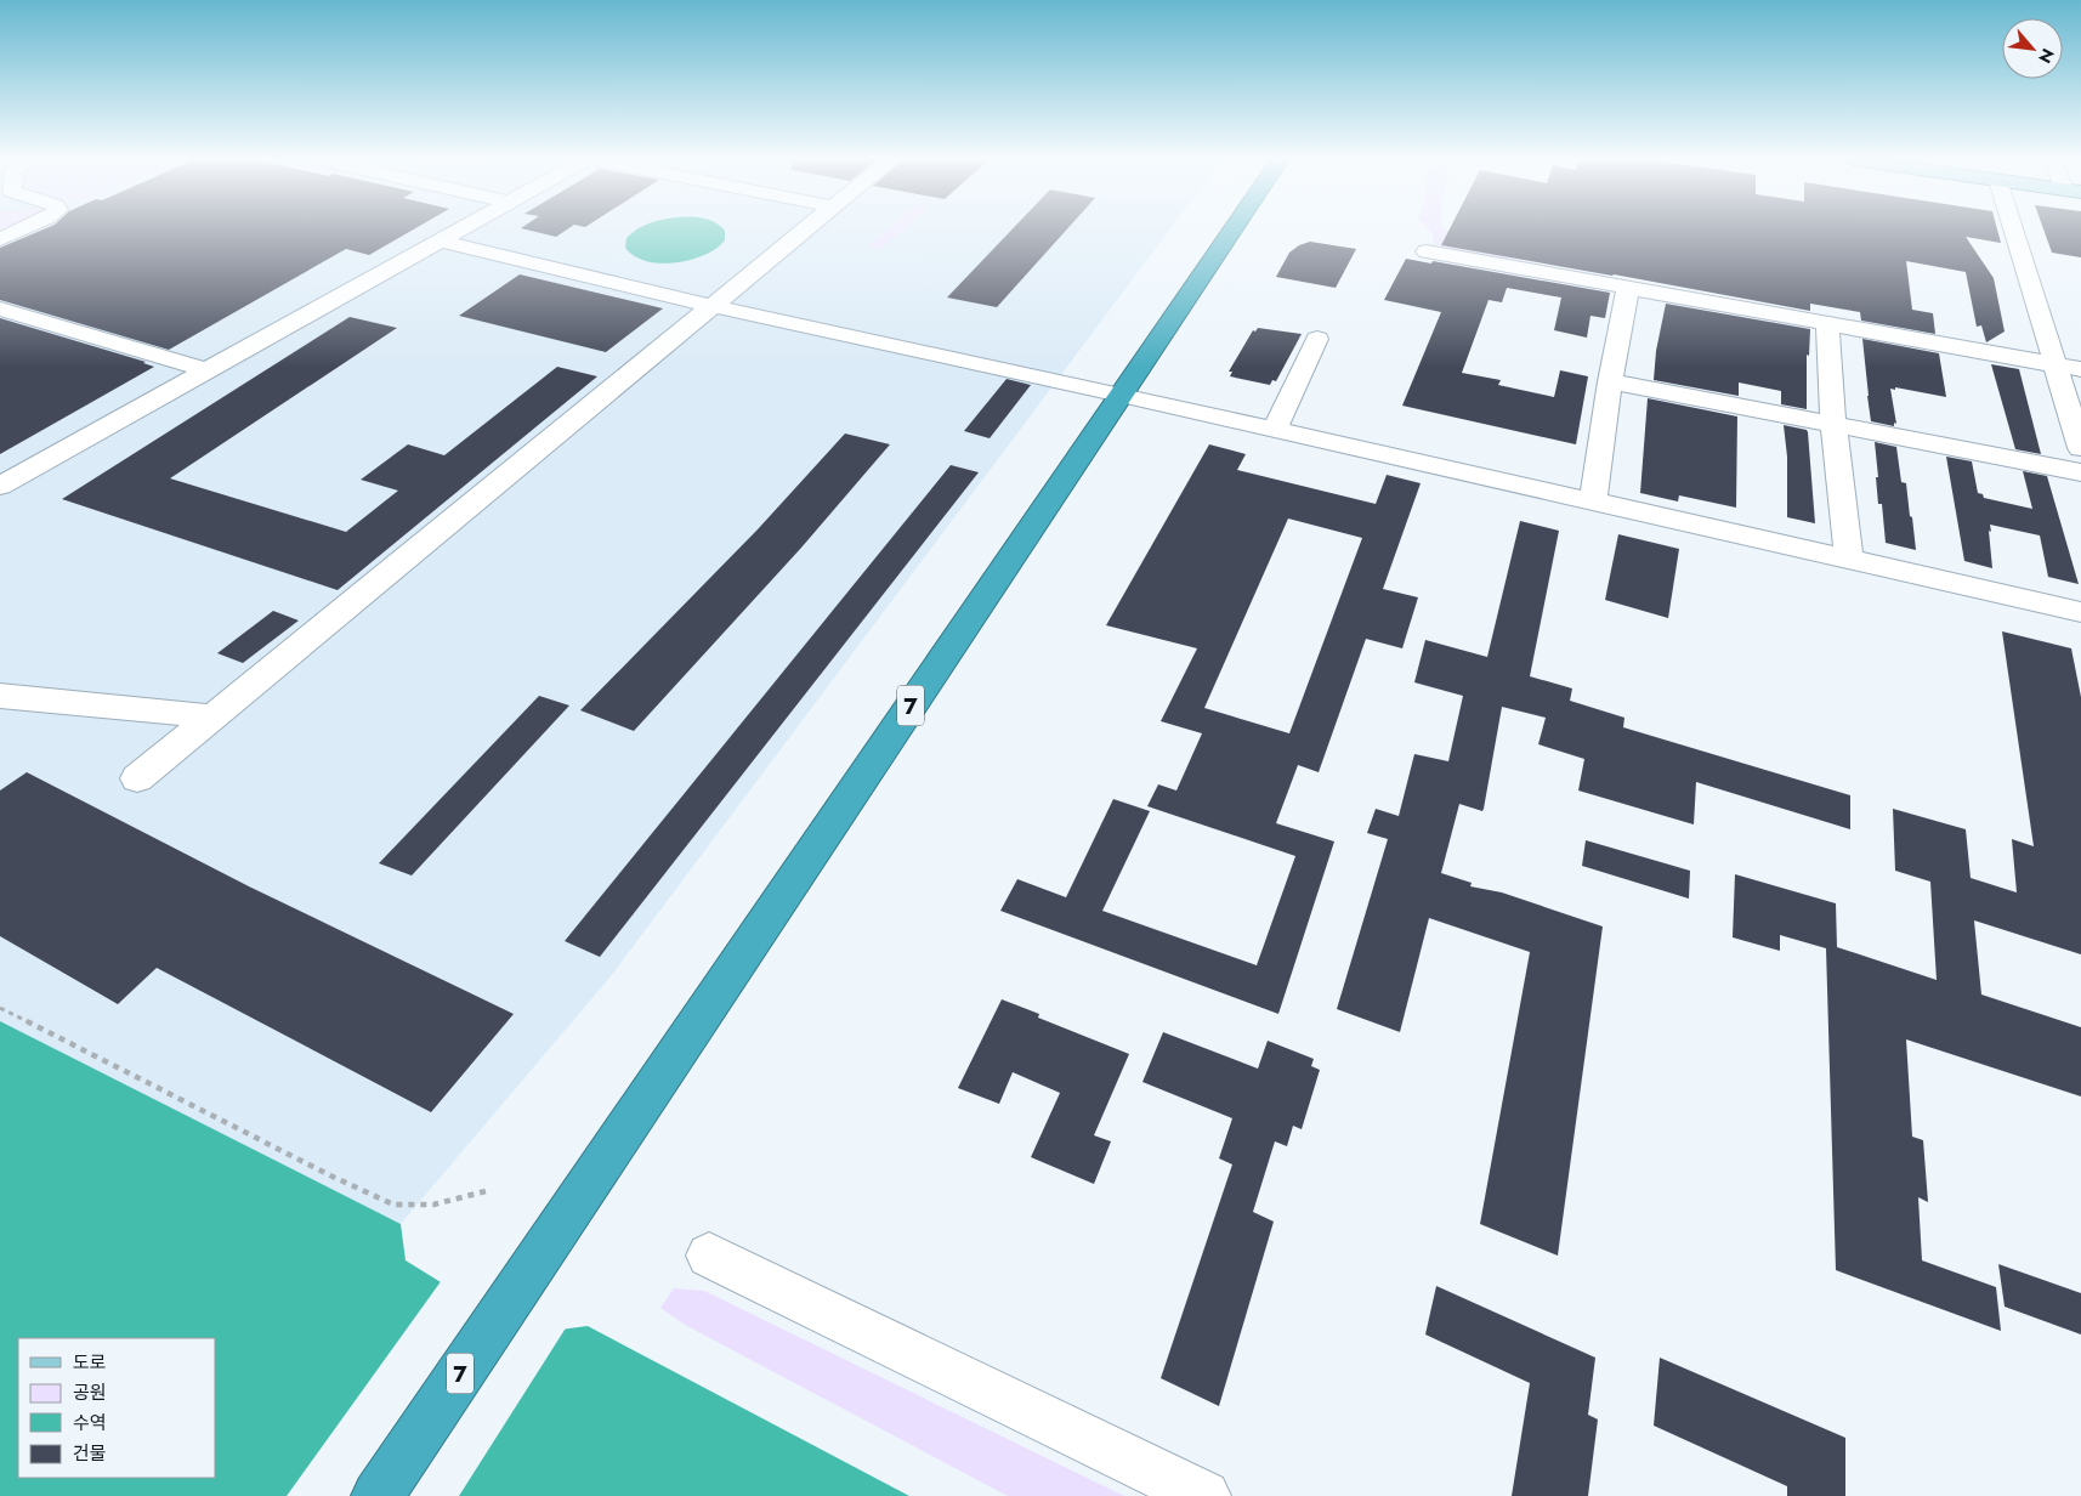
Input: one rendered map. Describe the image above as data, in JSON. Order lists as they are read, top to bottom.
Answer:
{
  "streets": {
    "highway": ["7"]
  },
  "legend": [
    "도로",
    "공원",
    "수역",
    "건물"
  ],
  "north": "bottom right"
}
